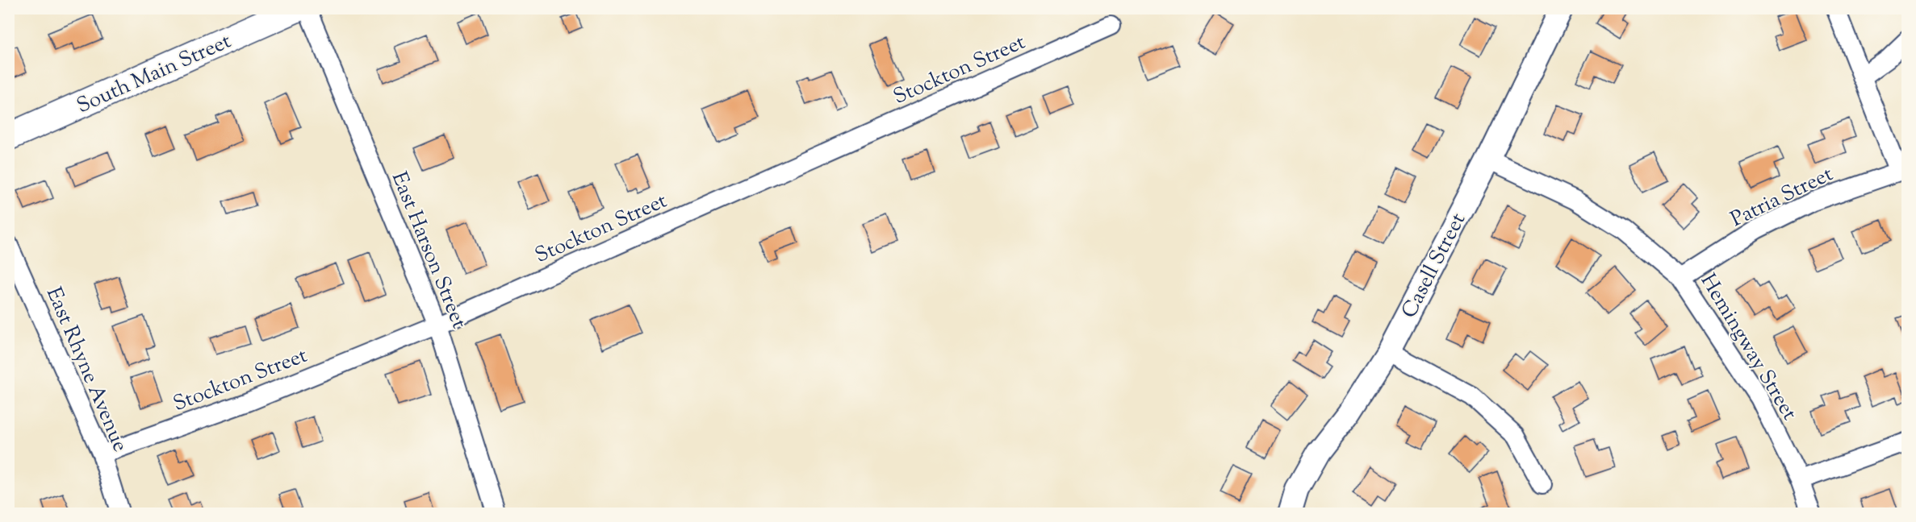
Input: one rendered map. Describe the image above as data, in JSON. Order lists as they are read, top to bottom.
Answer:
{
  "streets": {
    "main road": ["South Main Street"],
    "street": [
      "Stockton Street",
      "Patria Street",
      "East Harson Street",
      "Casell Street",
      "Hemingway Street",
      "East Rhyne Avenue"
    ]
  },
  "crossings": [
    ["Stockton Street", "East Harson Street"],
    ["Stockton Street", "East Rhyne Avenue"],
    ["Patria Street", "Hemingway Street"],
    ["Casell Street", "Hemingway Street"]
  ]
}
